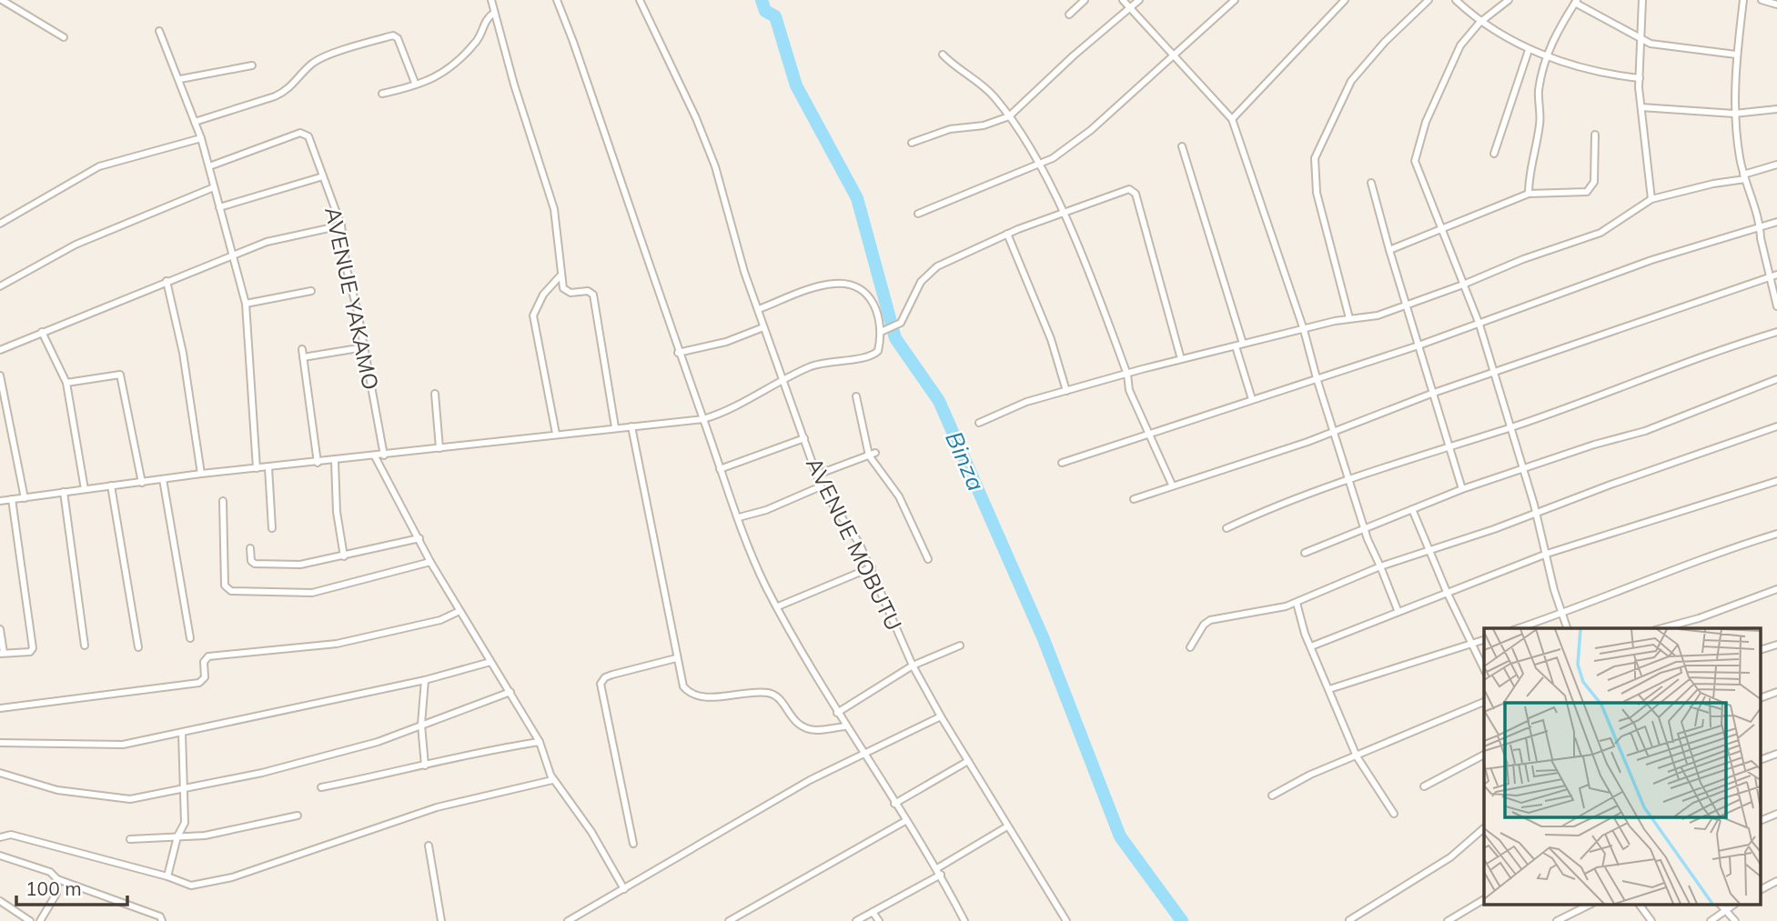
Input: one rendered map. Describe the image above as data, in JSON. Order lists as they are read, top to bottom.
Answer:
{
  "streets": {
    "street": ["AVENUE YAKAMO", "AVENUE MOBUTU"]
  },
  "water": ["Binza"],
  "scale_bar": "100 m"
}
